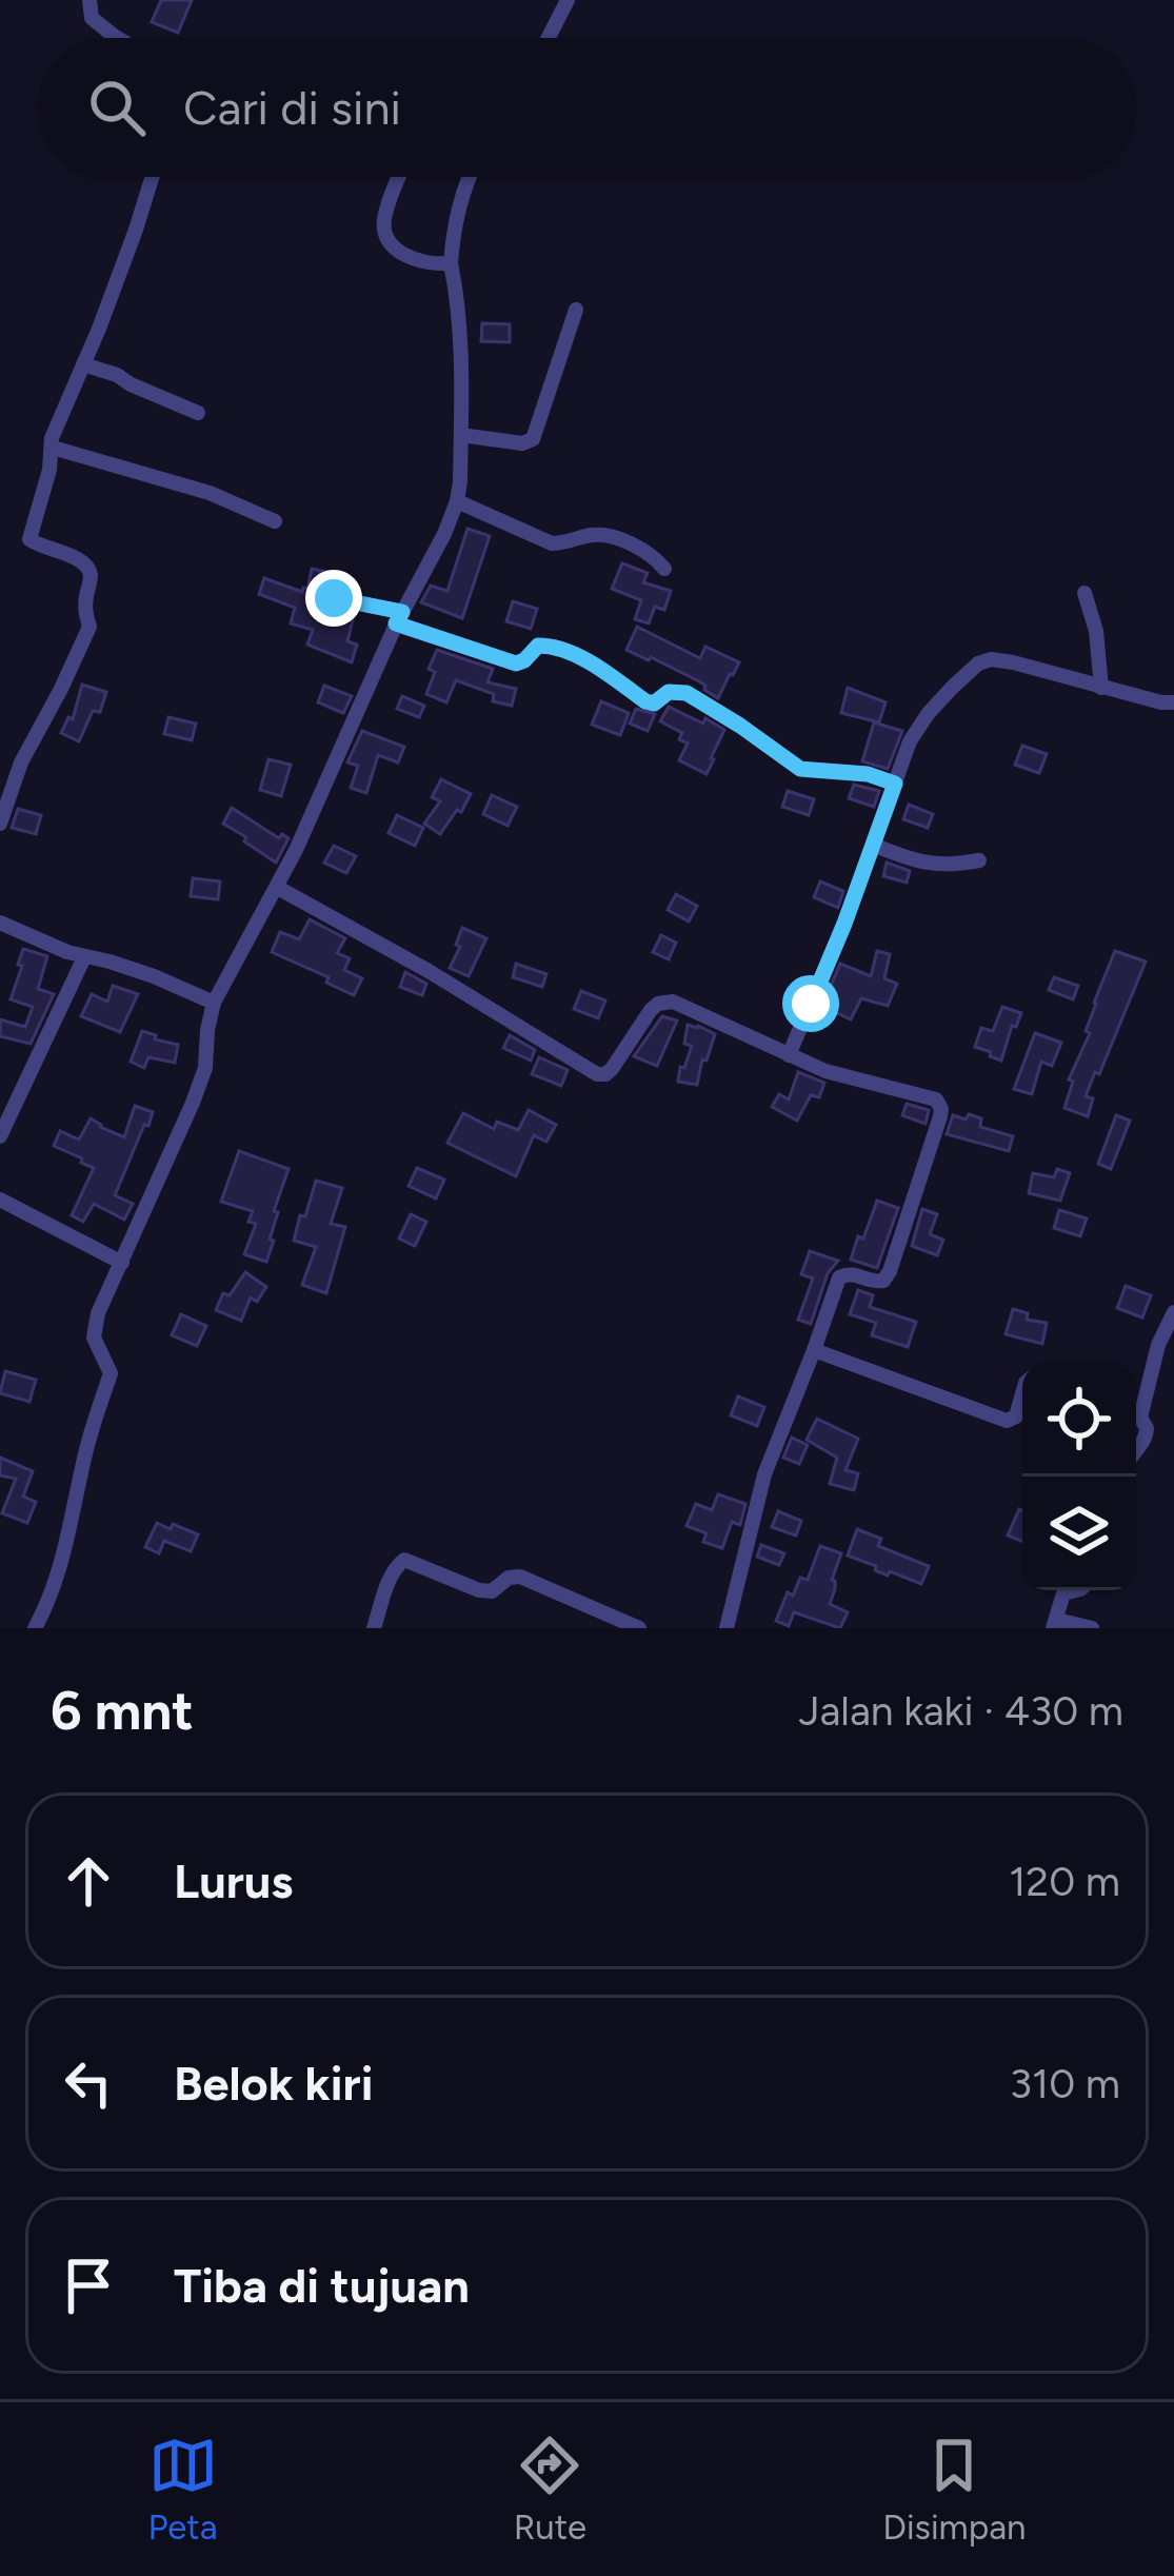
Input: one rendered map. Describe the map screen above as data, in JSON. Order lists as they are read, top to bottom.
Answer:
{
  "page": {
    "search": "Cari di sini",
    "heading": ["6 mnt", "Jalan kaki · 430 m"],
    "list": [
      ["Lurus", "120 m"],
      ["Belok kiri", "310 m"],
      "Tiba di tujuan"
    ],
    "nav": ["Peta", "Rute", "Disimpan"]
  }
}
